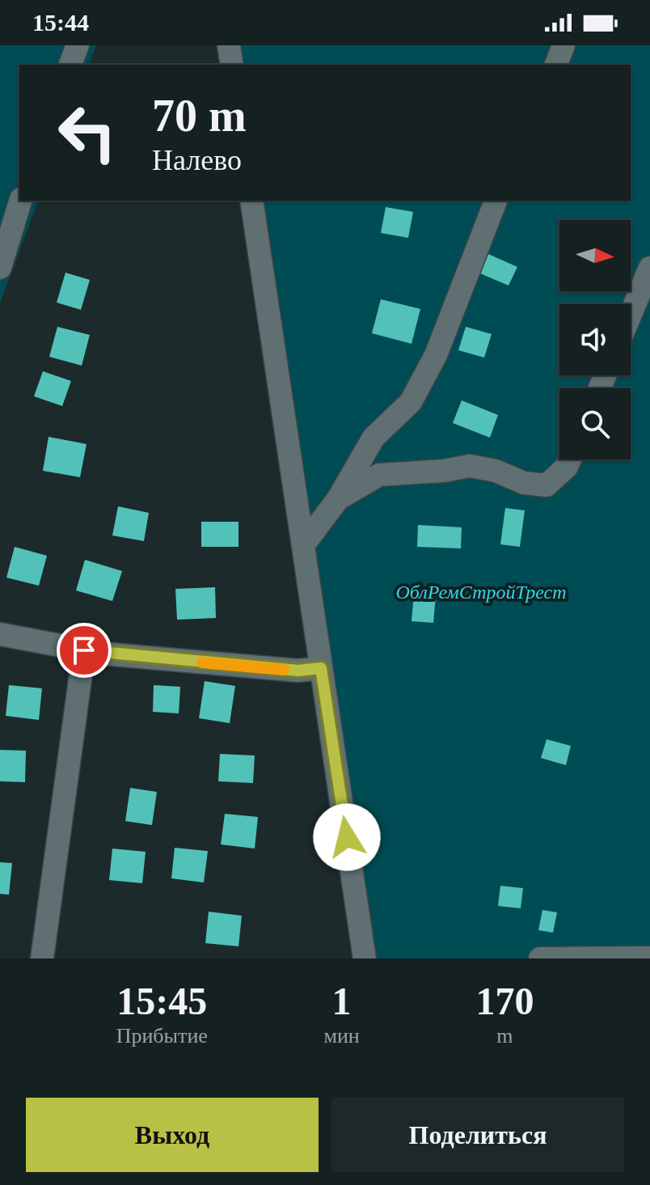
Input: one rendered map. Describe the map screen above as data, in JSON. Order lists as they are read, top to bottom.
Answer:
{
  "parks": ["ОблРемСтройТрест"],
  "north": "right",
  "page": {
    "status": "15:44",
    "turn": ["70 m", "Налево"],
    "eta": [
      "15:45",
      "Прибытие",
      "1",
      "мин",
      "170",
      "m"
    ],
    "buttons": ["Выход", "Поделиться"]
  }
}
